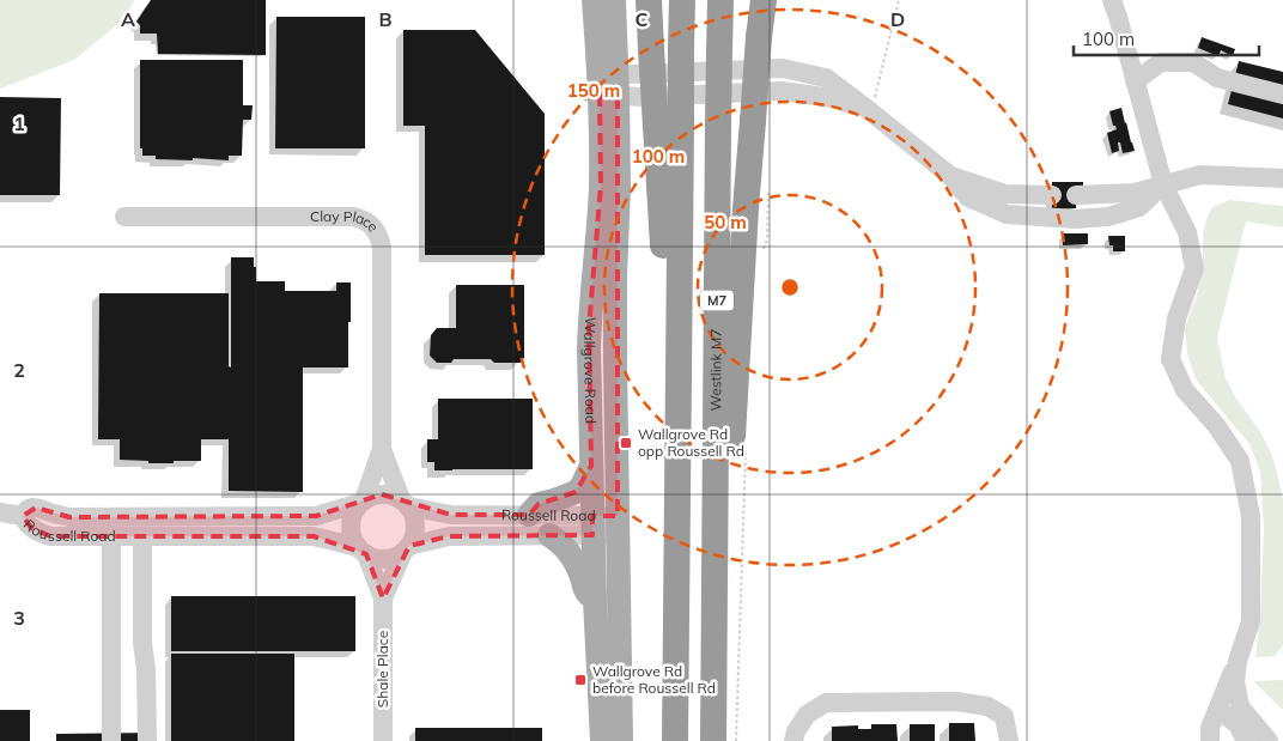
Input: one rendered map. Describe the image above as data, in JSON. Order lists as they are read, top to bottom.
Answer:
{
  "streets": {
    "highway": ["M7", "Westlink M7"],
    "main road": ["Wallgrove Road"],
    "street": ["Clay Place", "Roussell Road", "Shale Place"]
  },
  "crossings": [
    ["Clay Place", "Roussell Road"],
    ["Clay Place", "Shale Place"],
    ["M7", "Westlink M7"],
    ["Wallgrove Road", "Roussell Road"],
    ["Roussell Road", "Shale Place"]
  ],
  "places": {
    "transit": ["Wallgrove Rd opp Roussell Rd", "Wallgrove Rd before Roussell Rd"]
  },
  "scale_bar": "100 m",
  "grid": {
    "columns": [
      "A",
      "B",
      "C",
      "D"
    ],
    "rows": ["1", "2", "3"]
  },
  "rings": ["150 m", "100 m", "50 m"]
}
